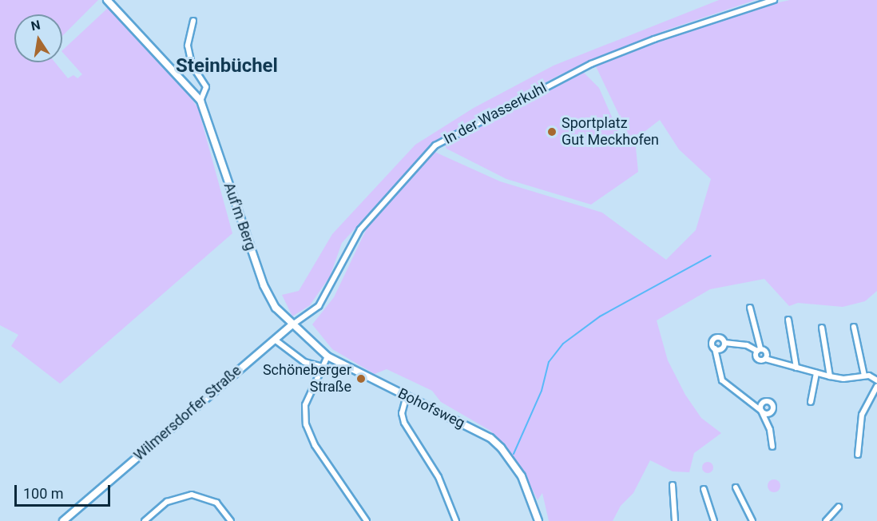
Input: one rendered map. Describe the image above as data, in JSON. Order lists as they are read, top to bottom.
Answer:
{
  "streets": {
    "street": [
      "In der Wasserkuhl",
      "Auf'm Berg",
      "Bohofsweg",
      "Wilmersdorfer Straße"
    ]
  },
  "crossings": [
    ["In der Wasserkuhl", "Auf'm Berg"],
    ["In der Wasserkuhl", "Bohofsweg"],
    ["In der Wasserkuhl", "Wilmersdorfer Straße"],
    ["Auf'm Berg", "Bohofsweg"],
    ["Auf'm Berg", "Wilmersdorfer Straße"],
    ["Bohofsweg", "Wilmersdorfer Straße"]
  ],
  "districts": ["Steinbüchel"],
  "places": ["Sportplatz Gut Meckhofen", "Schöneberger Straße"],
  "scale_bar": "100 m",
  "north": "top"
}
